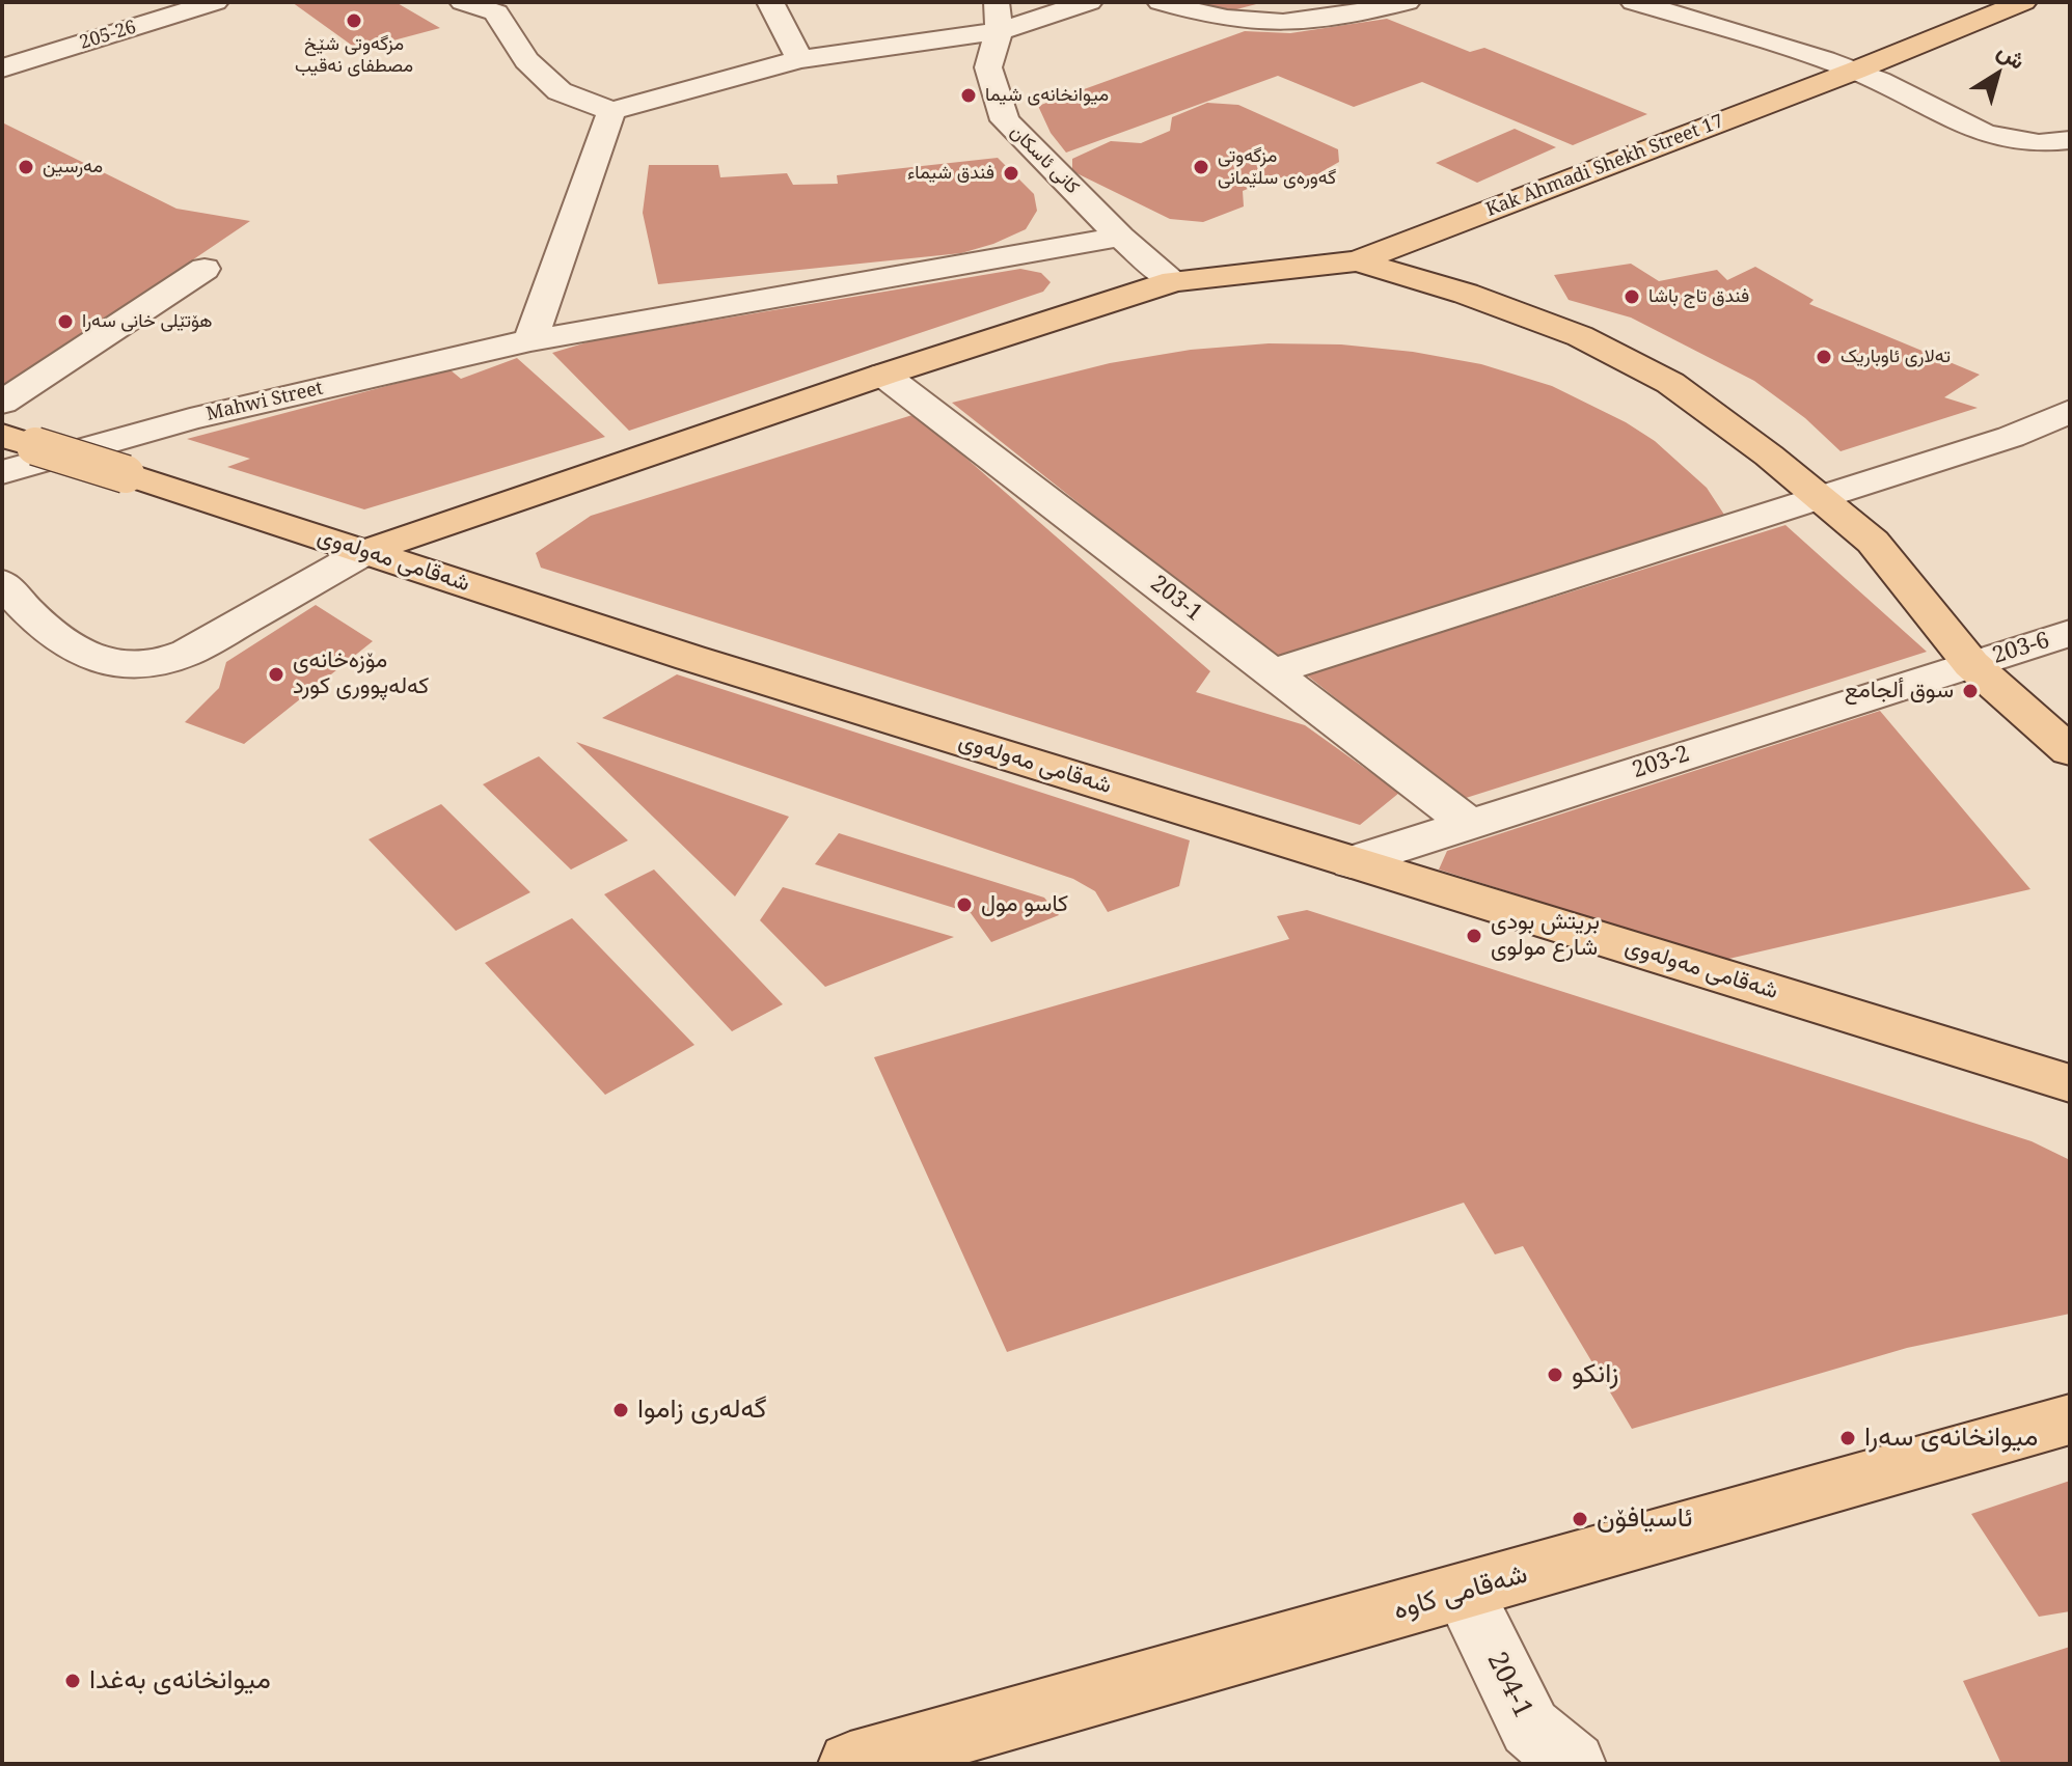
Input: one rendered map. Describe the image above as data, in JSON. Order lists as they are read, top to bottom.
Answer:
{
  "streets": {
    "main road": ["Kak Ahmadi Shekh Street 17", "شەقامی مەولەوی", "شەقامی کاوە"],
    "street": [
      "205-26",
      "کانی ئاسکان",
      "Mahwi Street",
      "203-1",
      "203-6",
      "203-2",
      "204-1"
    ]
  },
  "crossings": [
    ["کانی ئاسکان", "Kak Ahmadi Shekh Street 17"],
    ["کانی ئاسکان", "Mahwi Street"],
    ["Kak Ahmadi Shekh Street 17", "شەقامی مەولەوی"],
    ["Kak Ahmadi Shekh Street 17", "203-1"],
    ["شەقامی مەولەوی", "203-2"],
    ["203-1", "203-2"],
    ["203-6", "203-2"],
    ["شەقامی کاوە", "204-1"]
  ],
  "places": [
    "مزگە‌وتی شێخ مصطفای نە‌قیب",
    "میوانخانەی شیما",
    "مەرسین",
    "مزگەوتی گەورەی سلێمانی",
    "فندق شيماء",
    "فندق تاج باشا",
    "هۆتێلی خانی سەرا",
    "تەلاری ئاوباریک",
    "مۆزەخانەی کەلەپووری کورد",
    "سوق ألجامع",
    "كاسو مول",
    "بريتش بودى شارع مولوى",
    "زانكو",
    "گەلەری زاموا",
    "میوانخانەی سەرا",
    "ئاسیافۆن",
    "میوانخانەی بەغدا"
  ],
  "north": "top right"
}
